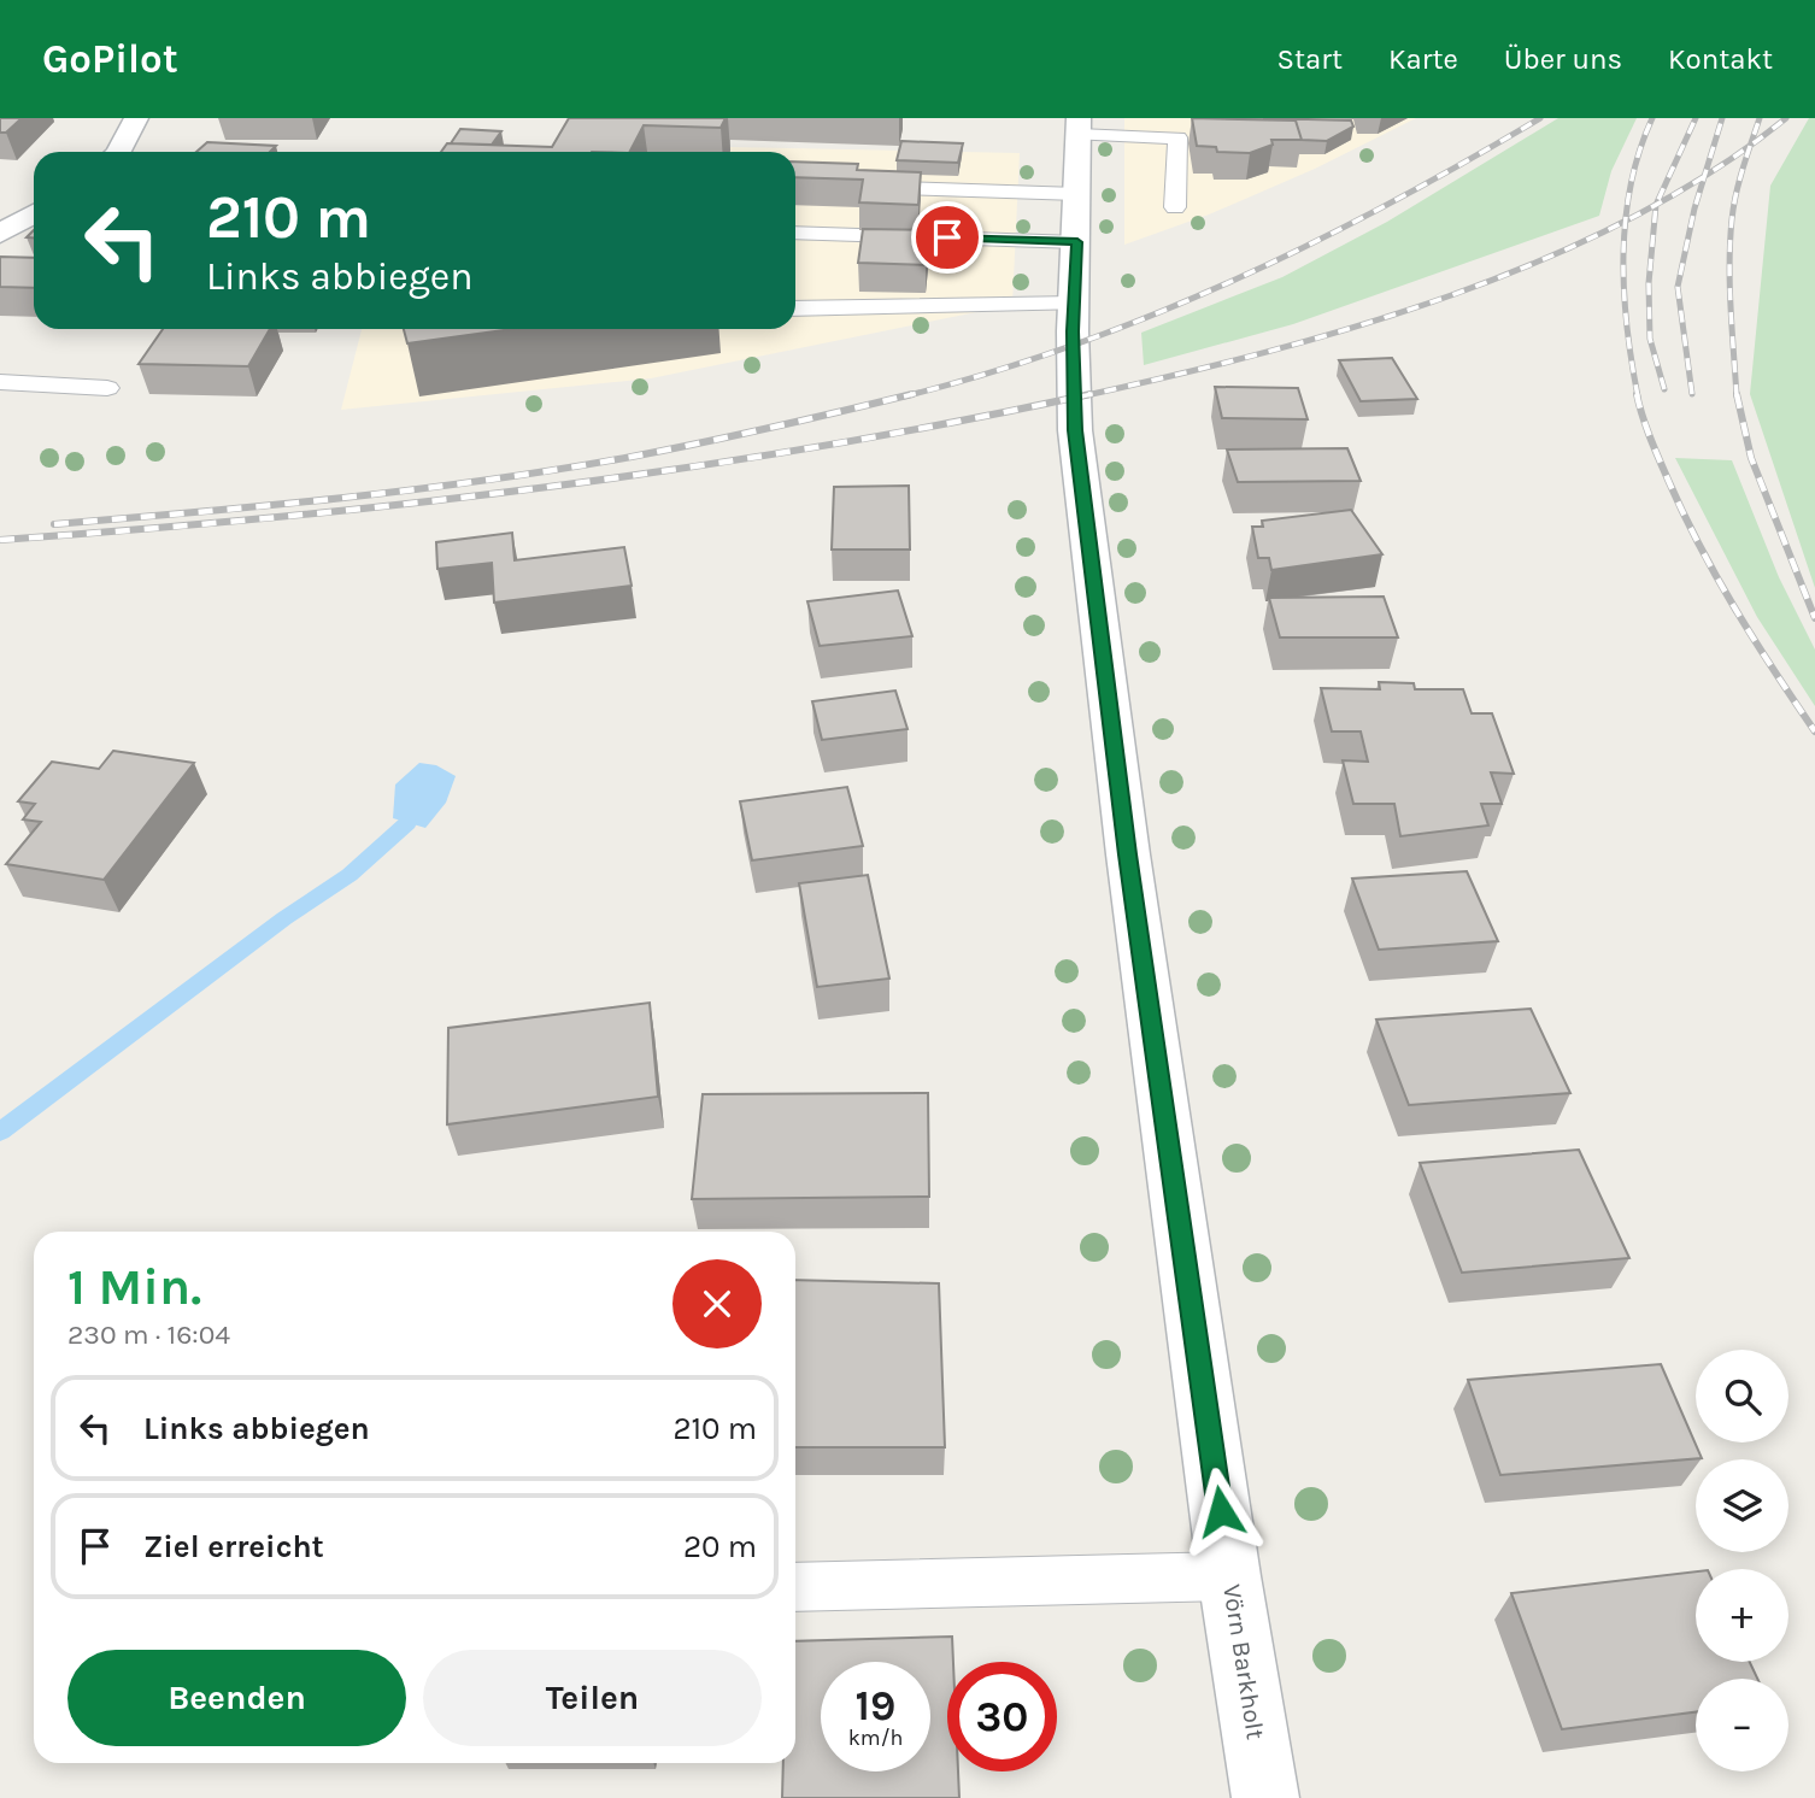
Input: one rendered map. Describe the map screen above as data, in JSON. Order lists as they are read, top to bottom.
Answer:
{
  "streets": {
    "street": ["Vörn Barkholt"]
  },
  "page": {
    "header": "GoPilot",
    "nav": [
      "Start",
      "Karte",
      "Über uns",
      "Kontakt"
    ],
    "turn": ["210 m", "Links abbiegen"],
    "heading": ["1 Min.", "230 m · 16:04"],
    "map_buttons": ["+", "−"],
    "list": [
      {
        "name": "Links abbiegen",
        "value": "210 m"
      },
      {
        "name": "Ziel erreicht",
        "value": "20 m"
      }
    ],
    "buttons": ["Beenden", "Teilen"],
    "speed": "19 km/h",
    "limit": "30"
  }
}
